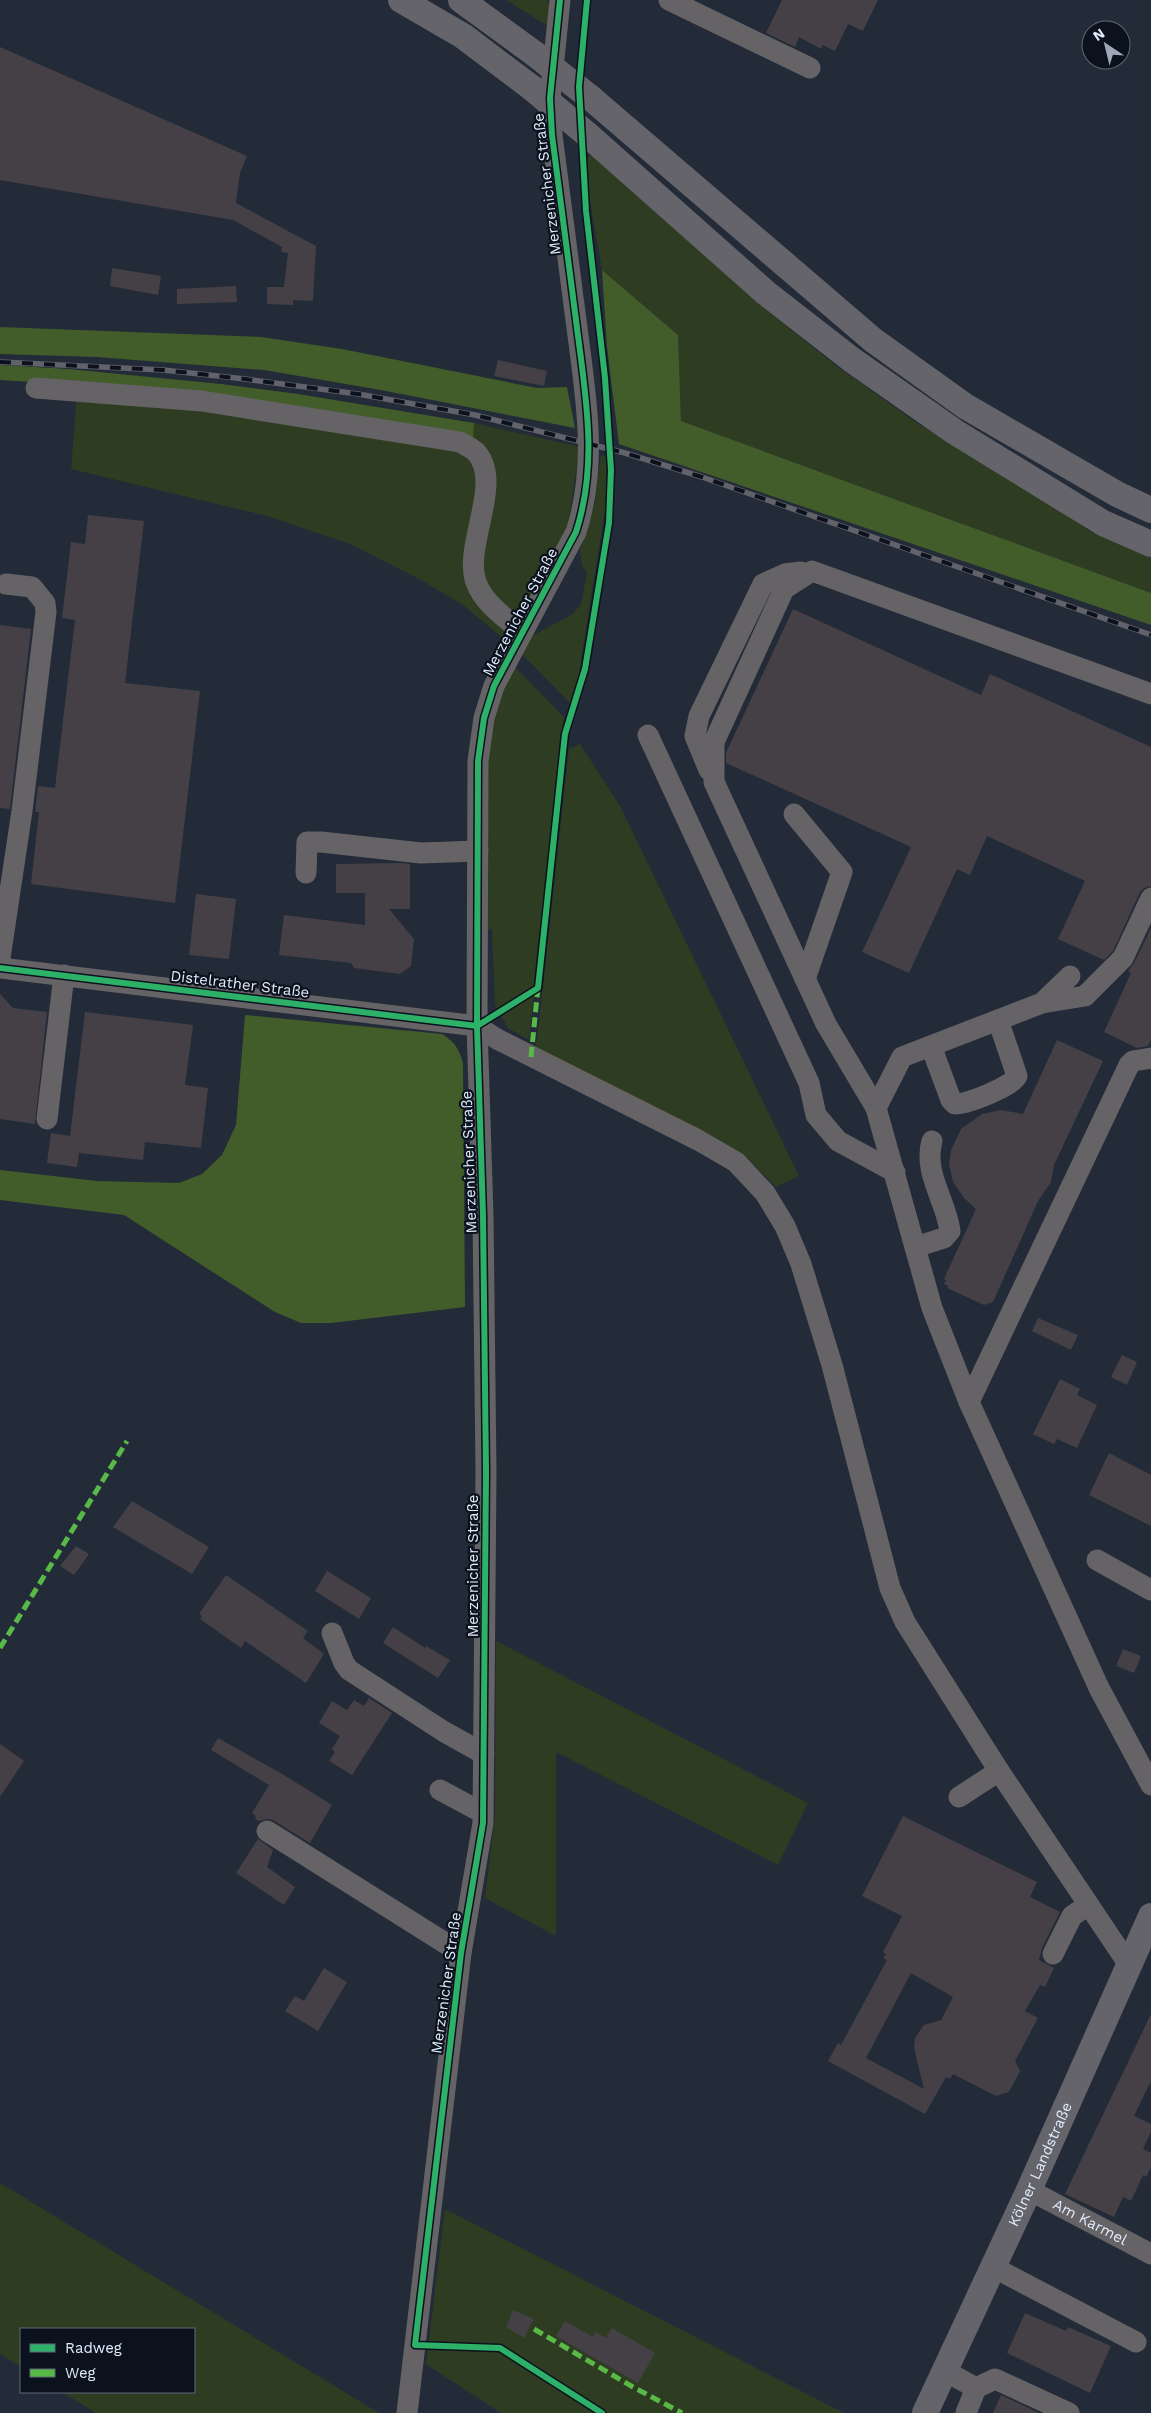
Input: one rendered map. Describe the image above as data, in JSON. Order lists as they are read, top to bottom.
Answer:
{
  "streets": {
    "main road": ["Kölner Landstraße"],
    "street": ["Merzenicher Straße", "Distelrather Straße", "Am Karmel"]
  },
  "crossings": [
    ["Merzenicher Straße", "Distelrather Straße"],
    ["Kölner Landstraße", "Am Karmel"]
  ],
  "legend": ["Radweg", "Weg"],
  "north": "top left"
}
